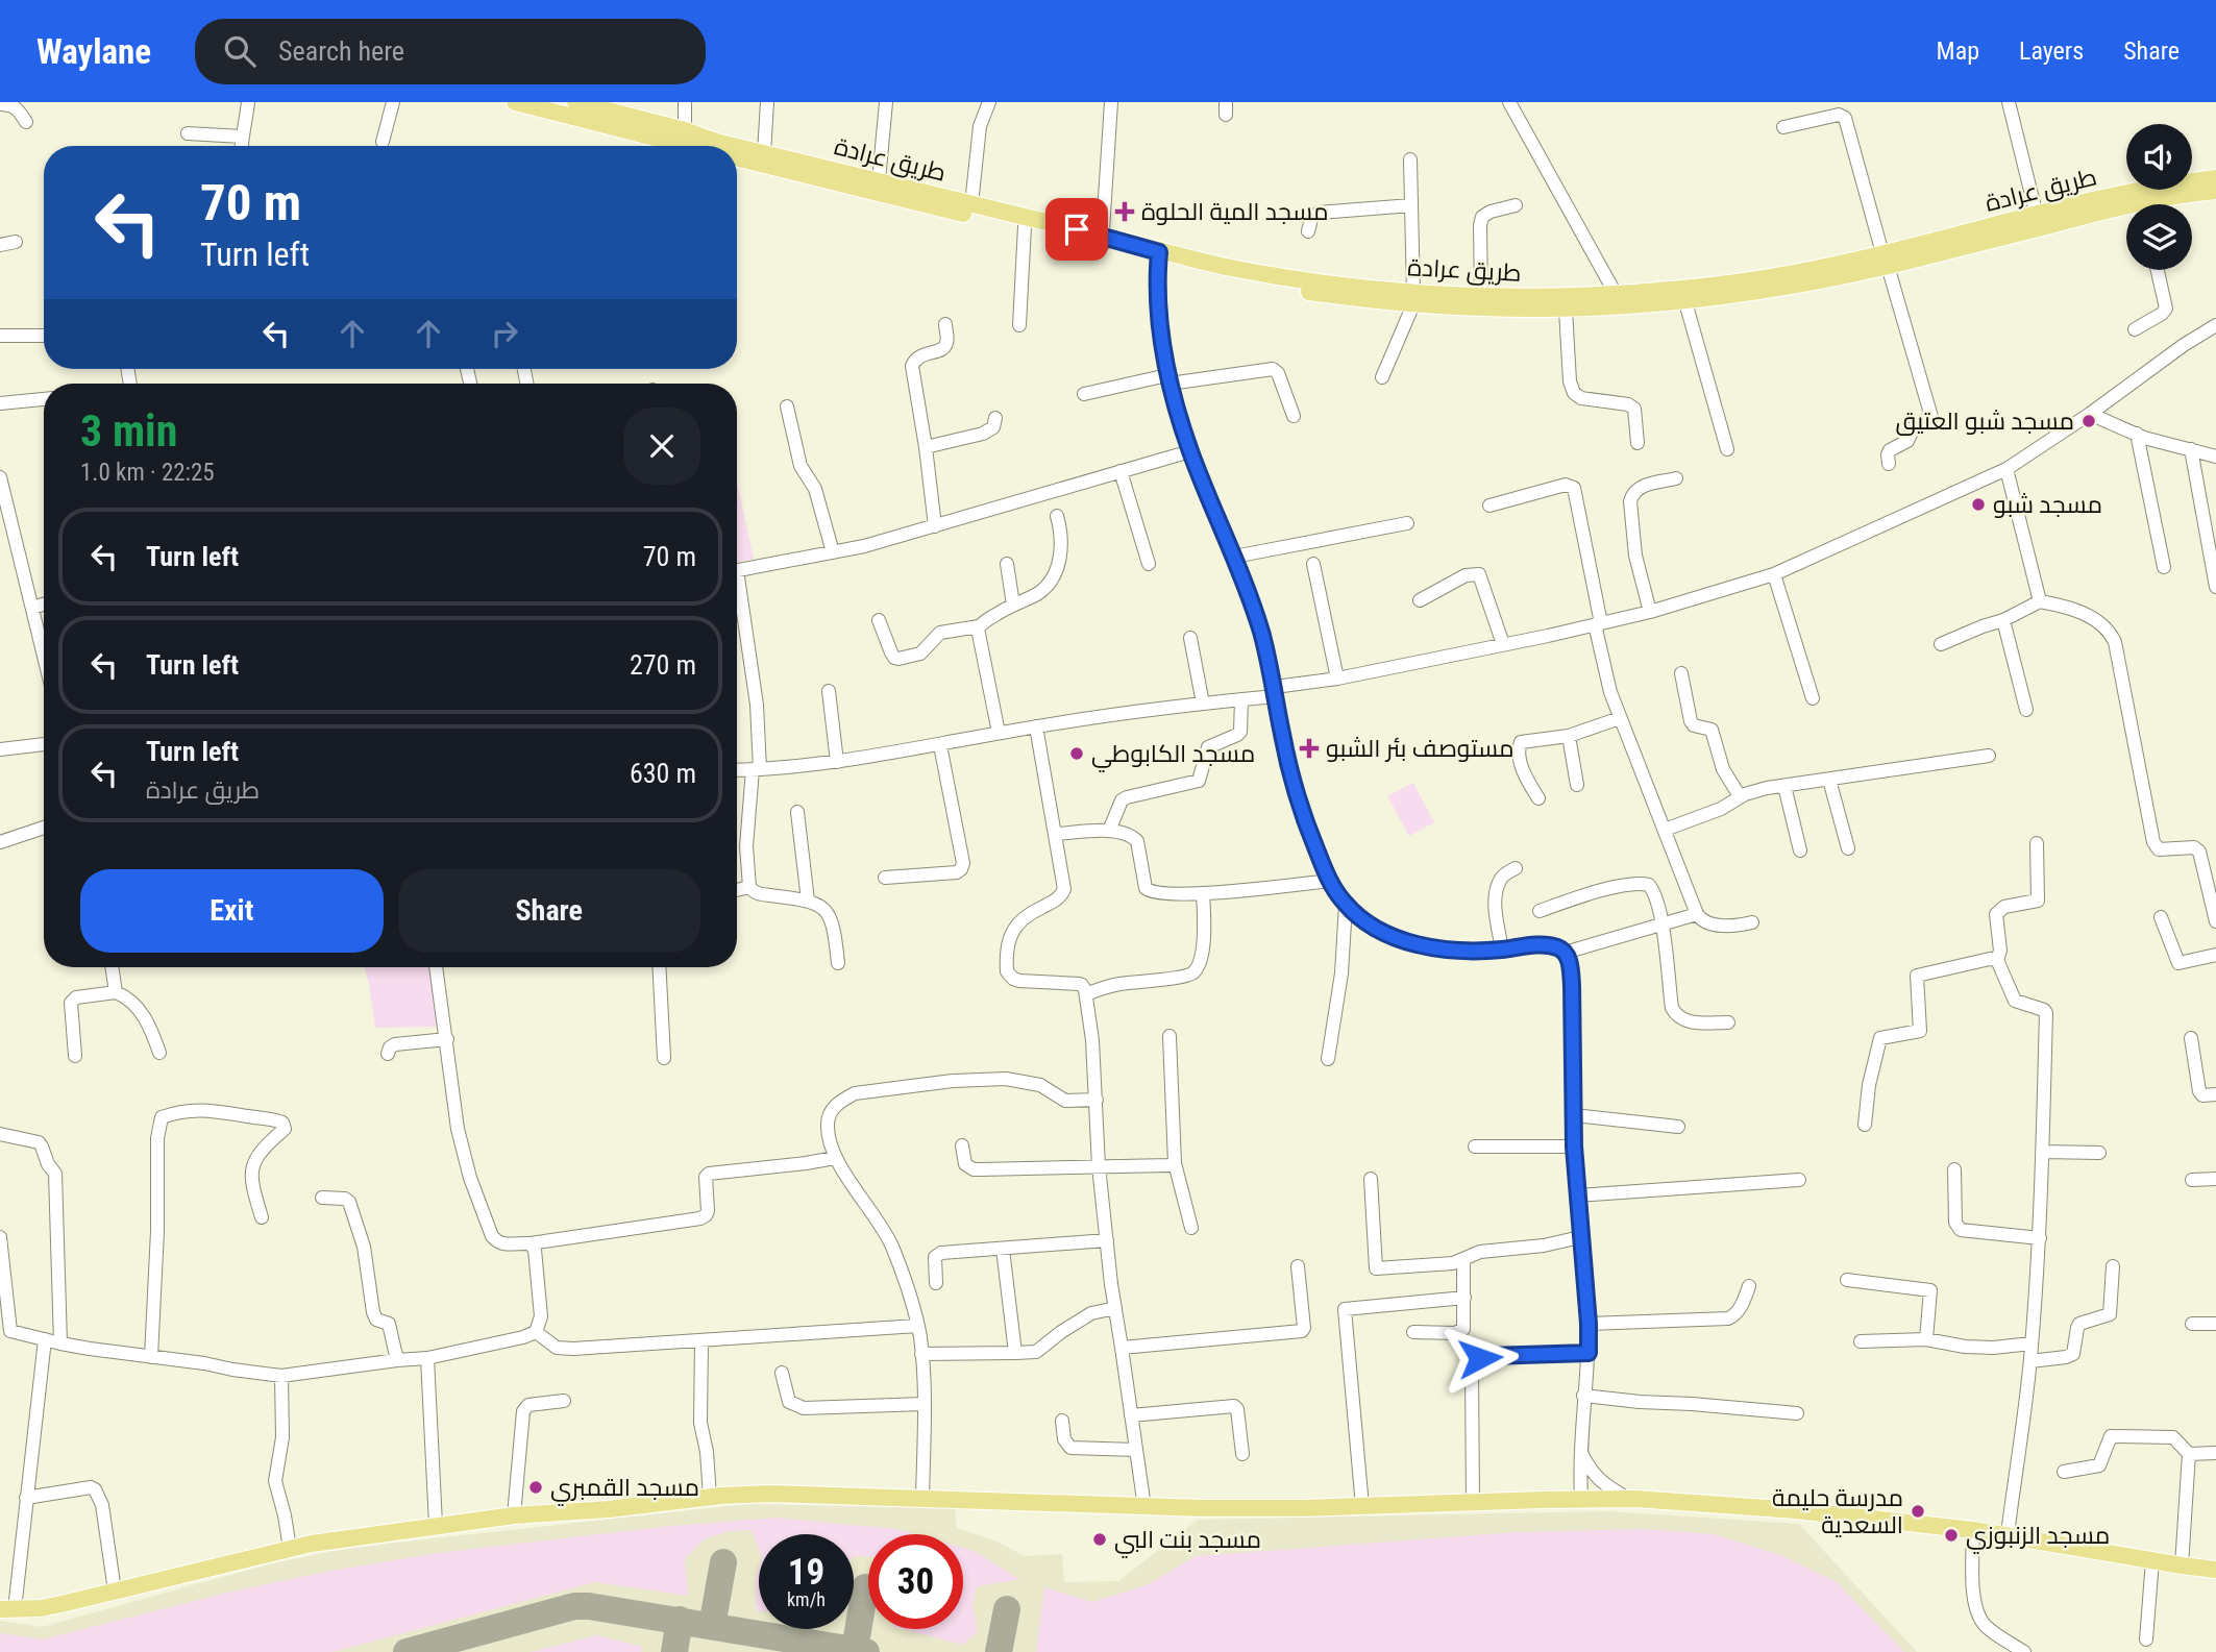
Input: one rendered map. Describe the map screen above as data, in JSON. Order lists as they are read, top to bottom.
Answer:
{
  "streets": {
    "main road": ["طريق عرادة"]
  },
  "places": {
    "health": ["مسجد المية الحلوة", "مستوصف بئر الشبو"],
    "other": [
      "مسجد شبو العتيق",
      "مسجد شبو",
      "مسجد الكابوطي",
      "مسجد القمبري",
      "مدرسة حليمة السعدية",
      "مسجد الزنبوزي",
      "مسجد بنت البي"
    ]
  },
  "page": {
    "header": "Waylane",
    "search": "Search here",
    "nav": ["Map", "Layers", "Share"],
    "turn": ["70 m", "Turn left"],
    "heading": ["3 min", "1.0 km · 22:25"],
    "list": [
      {
        "name": "Turn left",
        "value": "70 m"
      },
      {
        "name": "Turn left",
        "value": "270 m"
      },
      {
        "name": "Turn left",
        "note": "طريق عرادة",
        "value": "630 m"
      }
    ],
    "buttons": ["Exit", "Share"],
    "speed": "19 km/h",
    "limit": "30"
  }
}
